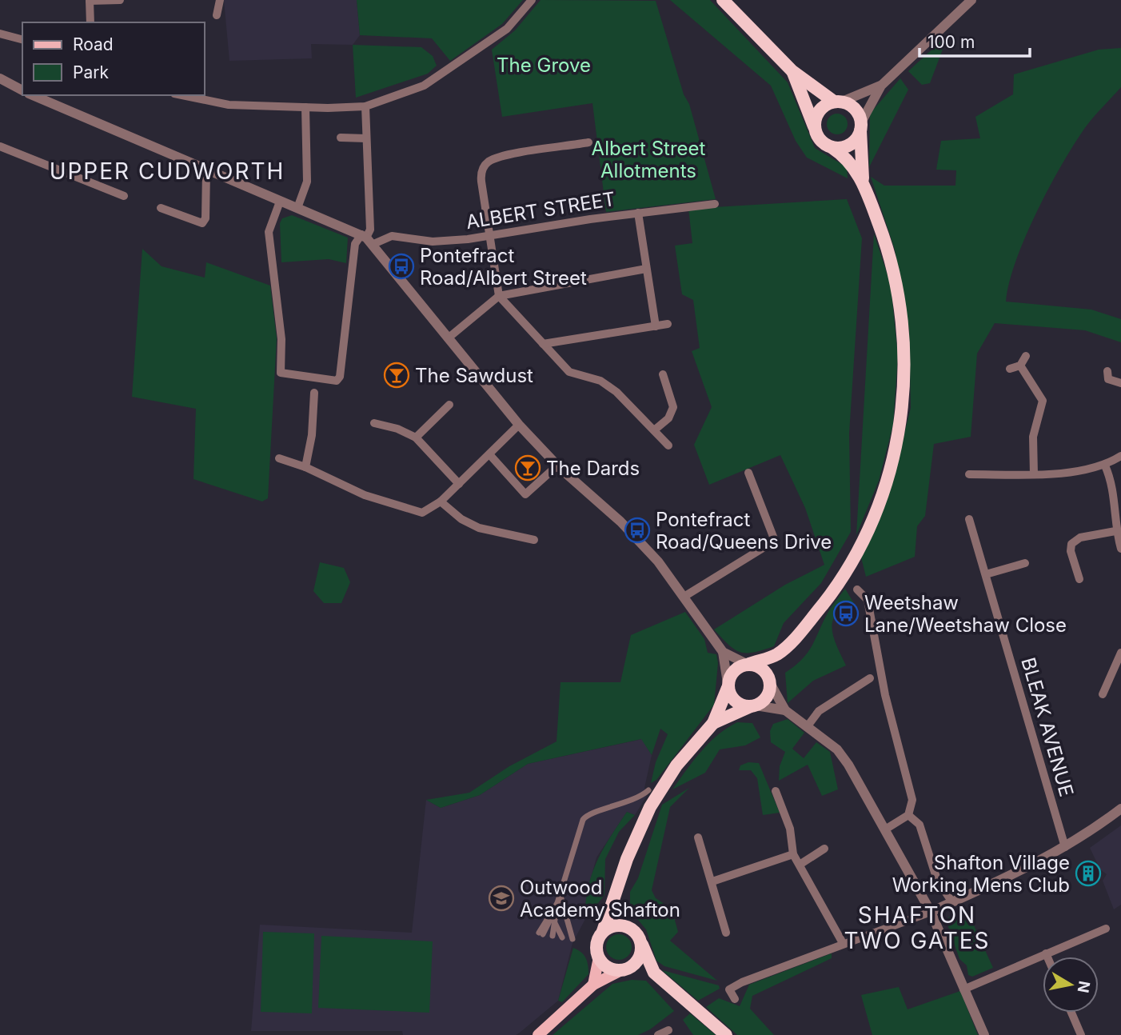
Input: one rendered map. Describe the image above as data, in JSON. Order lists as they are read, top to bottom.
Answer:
{
  "streets": {
    "street": ["ALBERT STREET", "BLEAK AVENUE"]
  },
  "districts": ["UPPER CUDWORTH", "SHAFTON TWO GATES"],
  "parks": ["The Grove", "Albert Street Allotments"],
  "places": {
    "bus stop": ["Pontefract Road/Albert Street", "Pontefract Road/Queens Drive", "Weetshaw Lane/Weetshaw Close"],
    "bar": ["The Sawdust", "The Dards"],
    "building": ["Shafton Village Working Mens Club"],
    "school or university": ["Outwood Academy Shafton"]
  },
  "legend": ["Road", "Park"],
  "scale_bar": "100 m",
  "north": "right"
}
